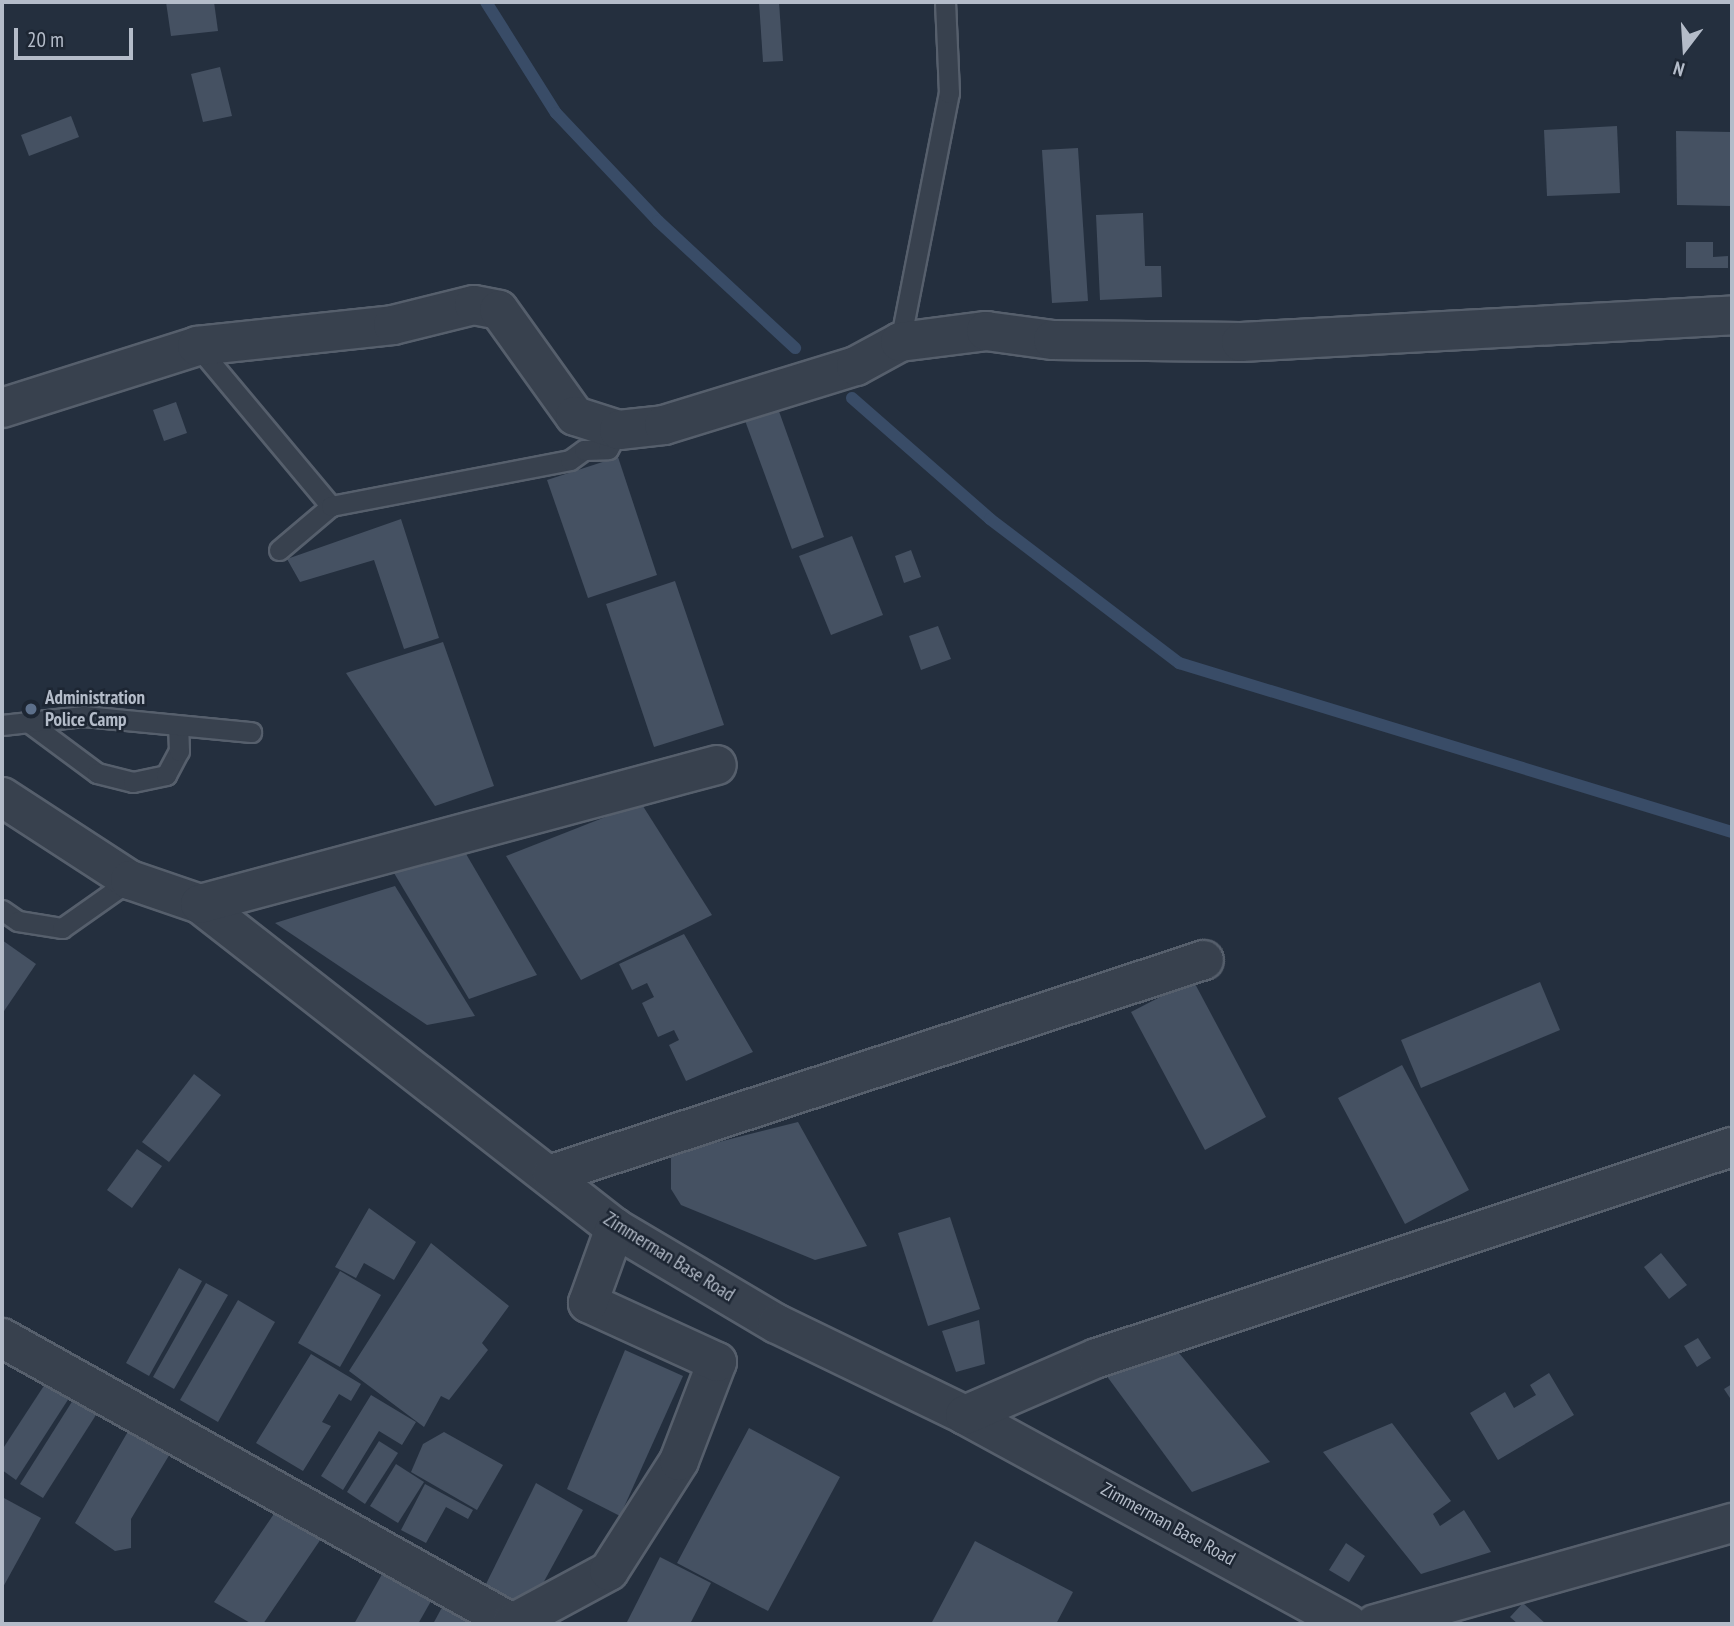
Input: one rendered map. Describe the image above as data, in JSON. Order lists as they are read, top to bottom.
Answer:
{
  "streets": {
    "street": ["Zimmerman Base Road"]
  },
  "places": ["Administration Police Camp"],
  "scale_bar": "20 m",
  "north": "bottom"
}
